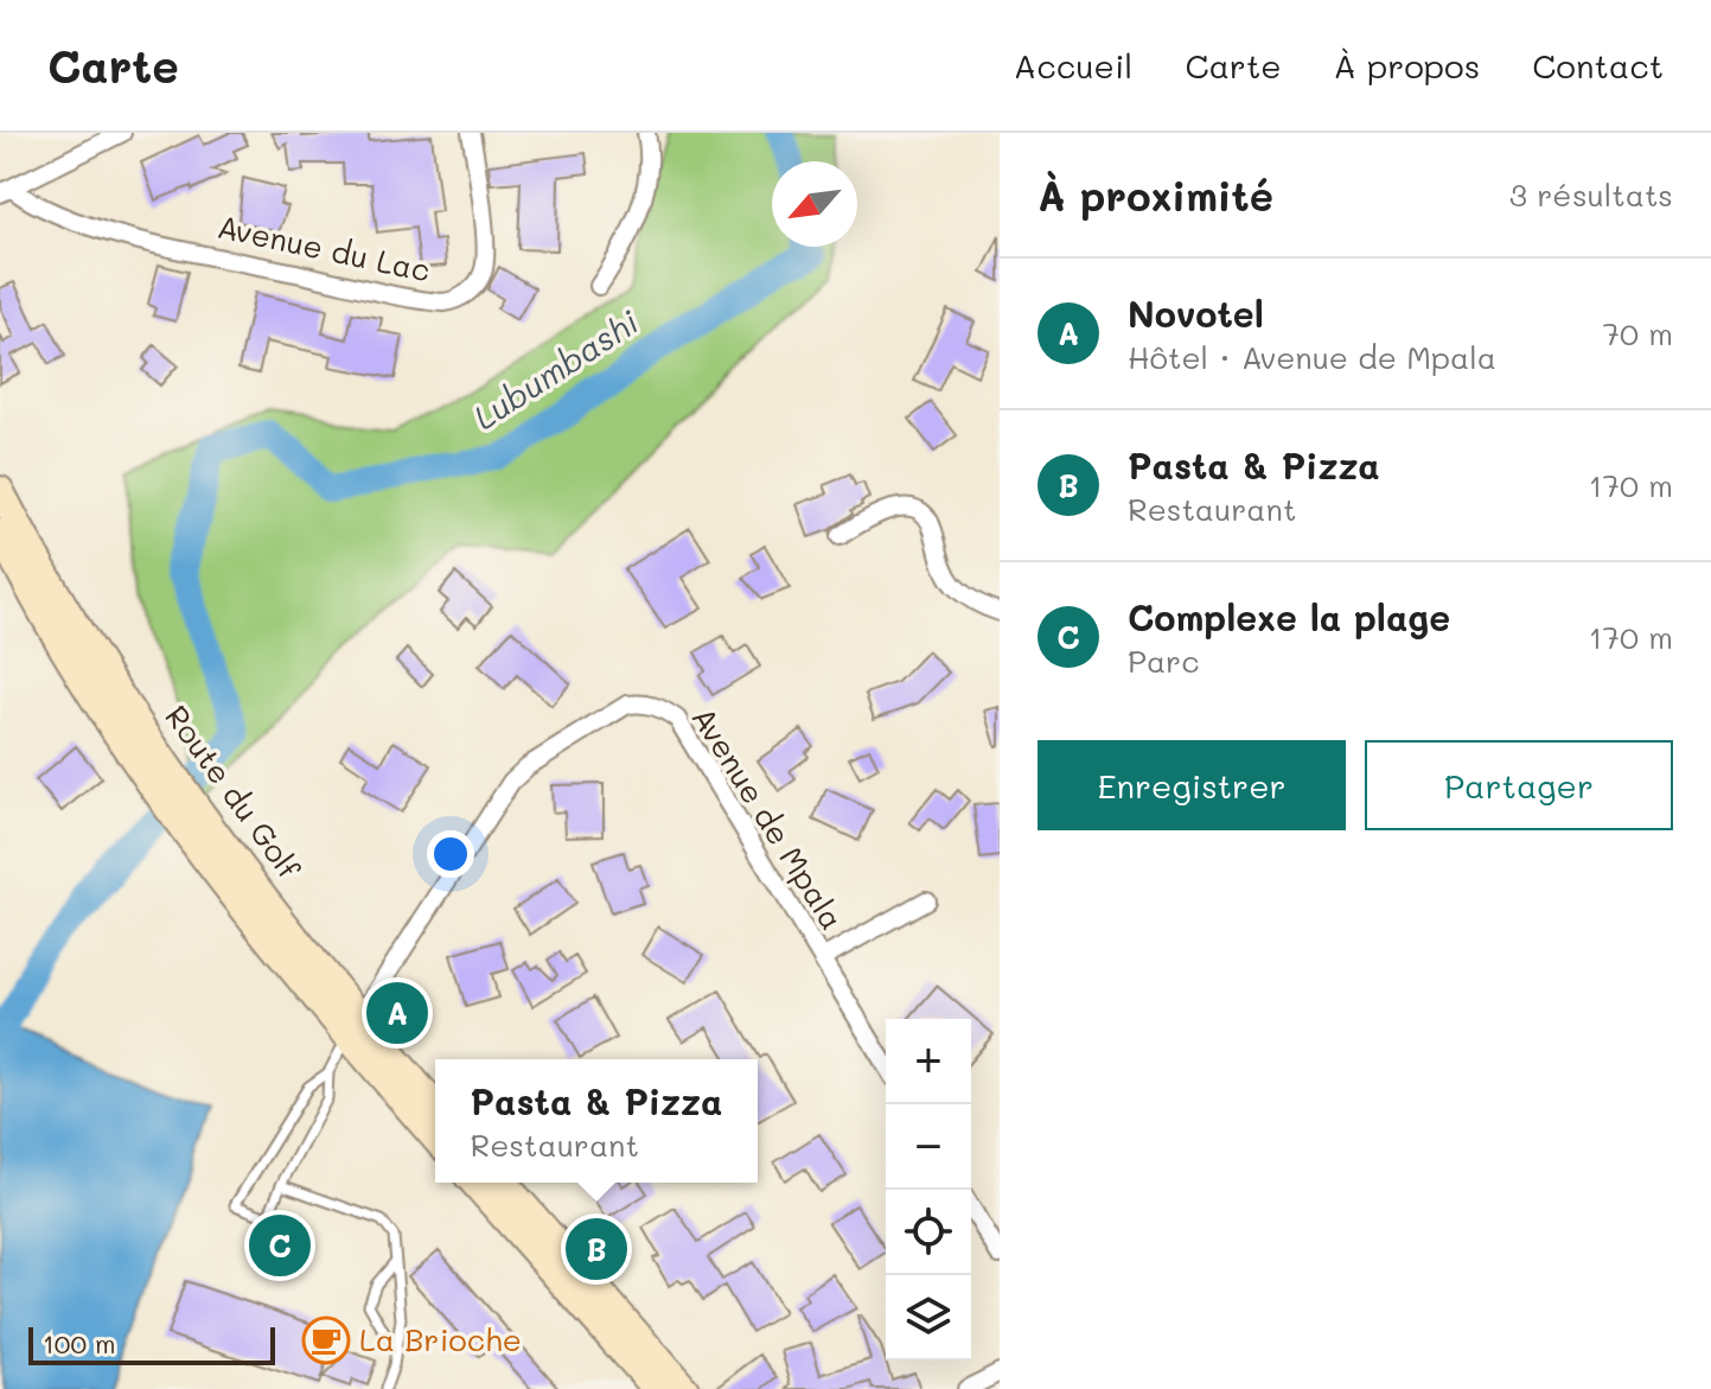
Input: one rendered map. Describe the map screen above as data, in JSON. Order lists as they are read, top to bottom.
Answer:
{
  "streets": {
    "main road": ["Route du Golf"],
    "street": ["Avenue du Lac", "Avenue de Mpala"]
  },
  "crossings": [
    ["Route du Golf", "Avenue de Mpala"]
  ],
  "water": ["Lubumbashi"],
  "places": {
    "cafe": ["La Brioche"]
  },
  "scale_bar": "100 m",
  "north": "bottom left",
  "page": {
    "header": "Carte",
    "nav": [
      "Accueil",
      "Carte",
      "À propos",
      "Contact"
    ],
    "heading": ["À proximité", "3 résultats"],
    "list": [
      {
        "mark": "A",
        "name": "Novotel",
        "note": "Hôtel · Avenue de Mpala",
        "value": "70 m"
      },
      {
        "mark": "B",
        "name": "Pasta & Pizza",
        "note": "Restaurant",
        "value": "170 m"
      },
      {
        "mark": "C",
        "name": "Complexe la plage",
        "note": "Parc",
        "value": "170 m"
      }
    ],
    "buttons": ["Enregistrer", "Partager"],
    "pins": ["A", "C", "B"],
    "map_buttons": ["+", "−"],
    "popup": ["Pasta & Pizza", "Restaurant"],
    "scale": "100 m"
  }
}
